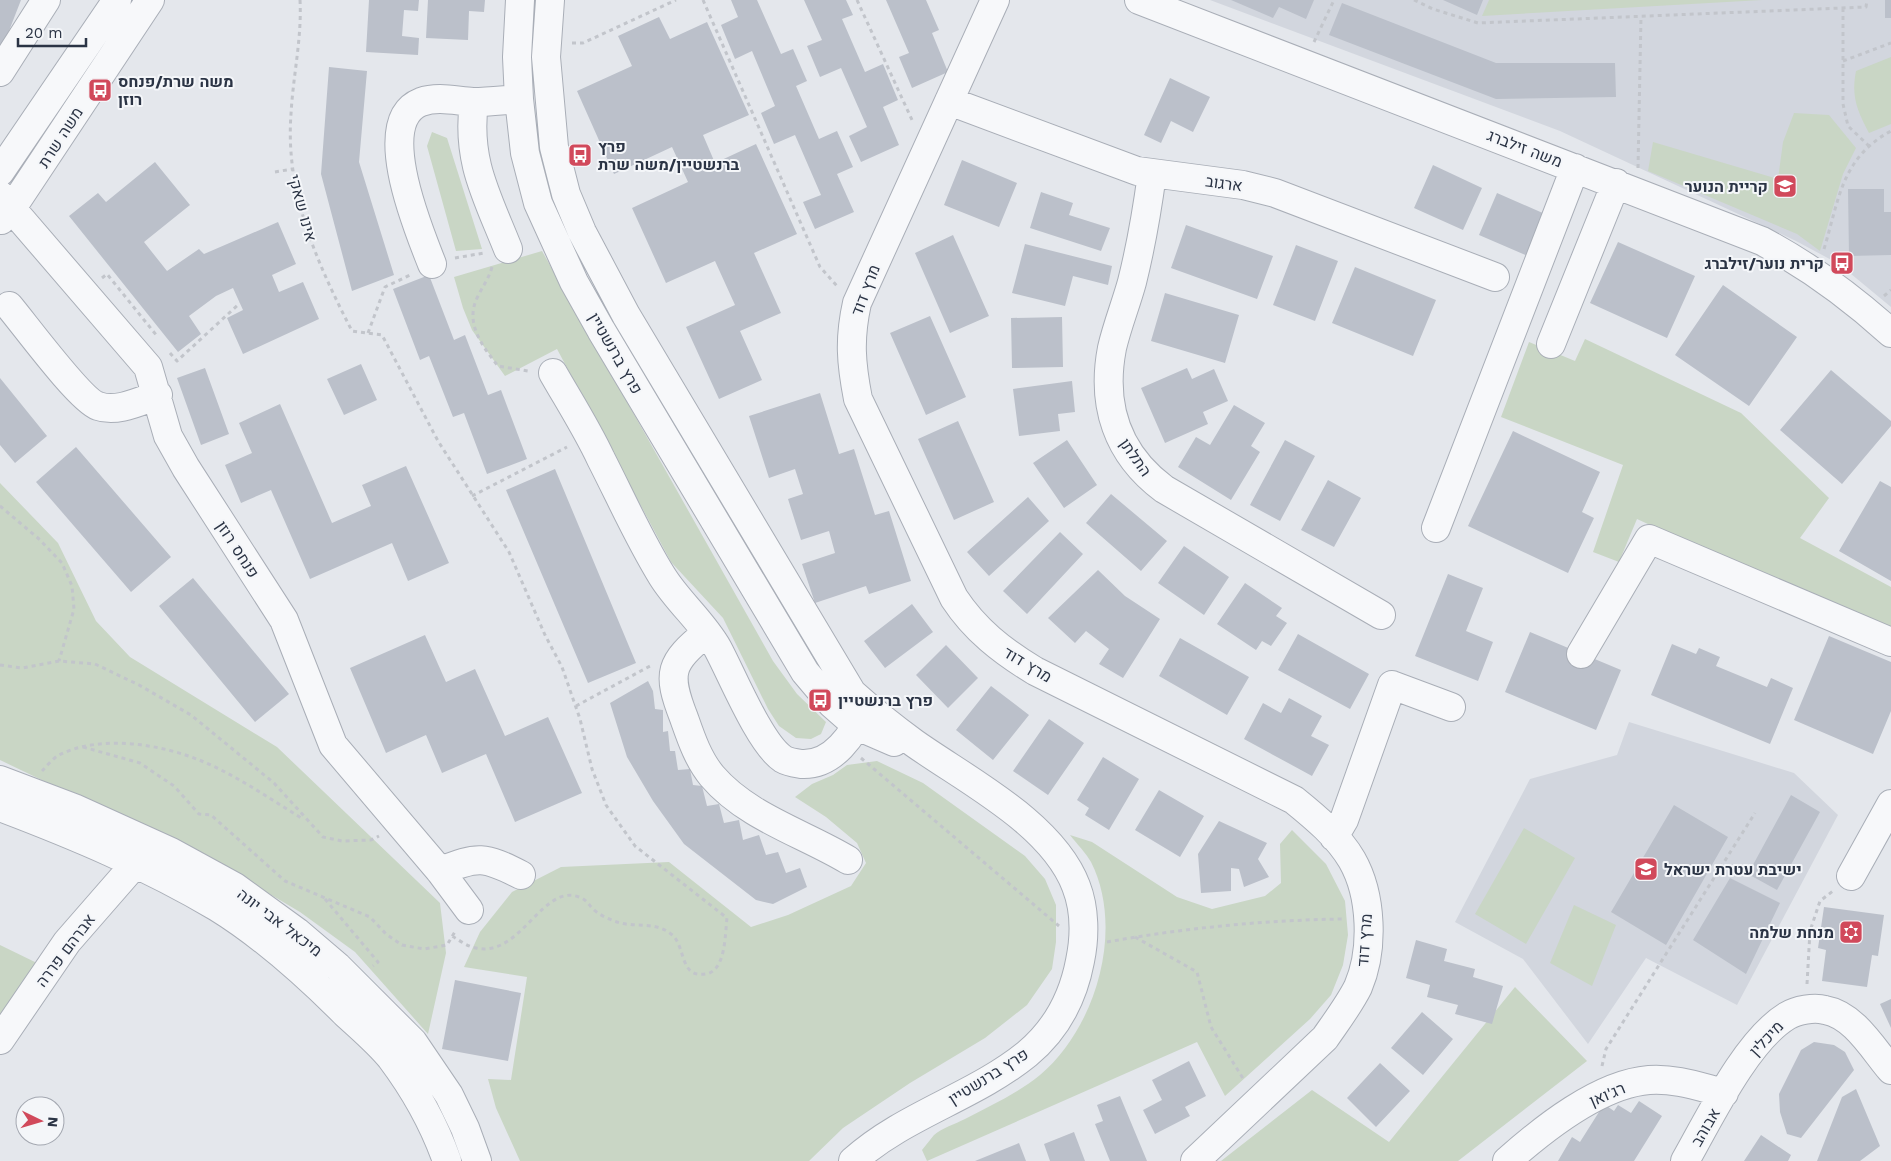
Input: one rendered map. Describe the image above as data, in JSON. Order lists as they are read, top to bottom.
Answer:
{
  "streets": {
    "street": [
      "משה שרת",
      "משה זילברג",
      "ארגוב",
      "מרץ דוד",
      "פרץ ברנשטיין",
      "התלתן",
      "פנחס רוזן",
      "מיכאל אבי יונה",
      "אברהם פררה",
      "מיכלין",
      "רג'ואן",
      "אבוהב"
    ],
    "path": ["אינו שאקי"]
  },
  "crossings": [
    ["משה שרת", "פנחס רוזן"],
    ["ארגוב", "מרץ דוד"],
    ["ארגוב", "התלתן"],
    ["מיכאל אבי יונה", "אברהם פררה"],
    ["מיכלין", "רג'ואן"],
    ["מיכלין", "אבוהב"],
    ["רג'ואן", "אבוהב"]
  ],
  "places": {
    "bus stop": [
      "משה שרת/פנחס רוזן",
      "פרץ ברנשטיין/משה שרת",
      "קרית נוער/זילברג",
      "פרץ ברנשטיין"
    ],
    "school or university": ["קריית הנוער", "ישיבת עטרת ישראל"],
    "synagogue": ["מנחת שלמה"]
  },
  "scale_bar": "20 m",
  "north": "right"
}
